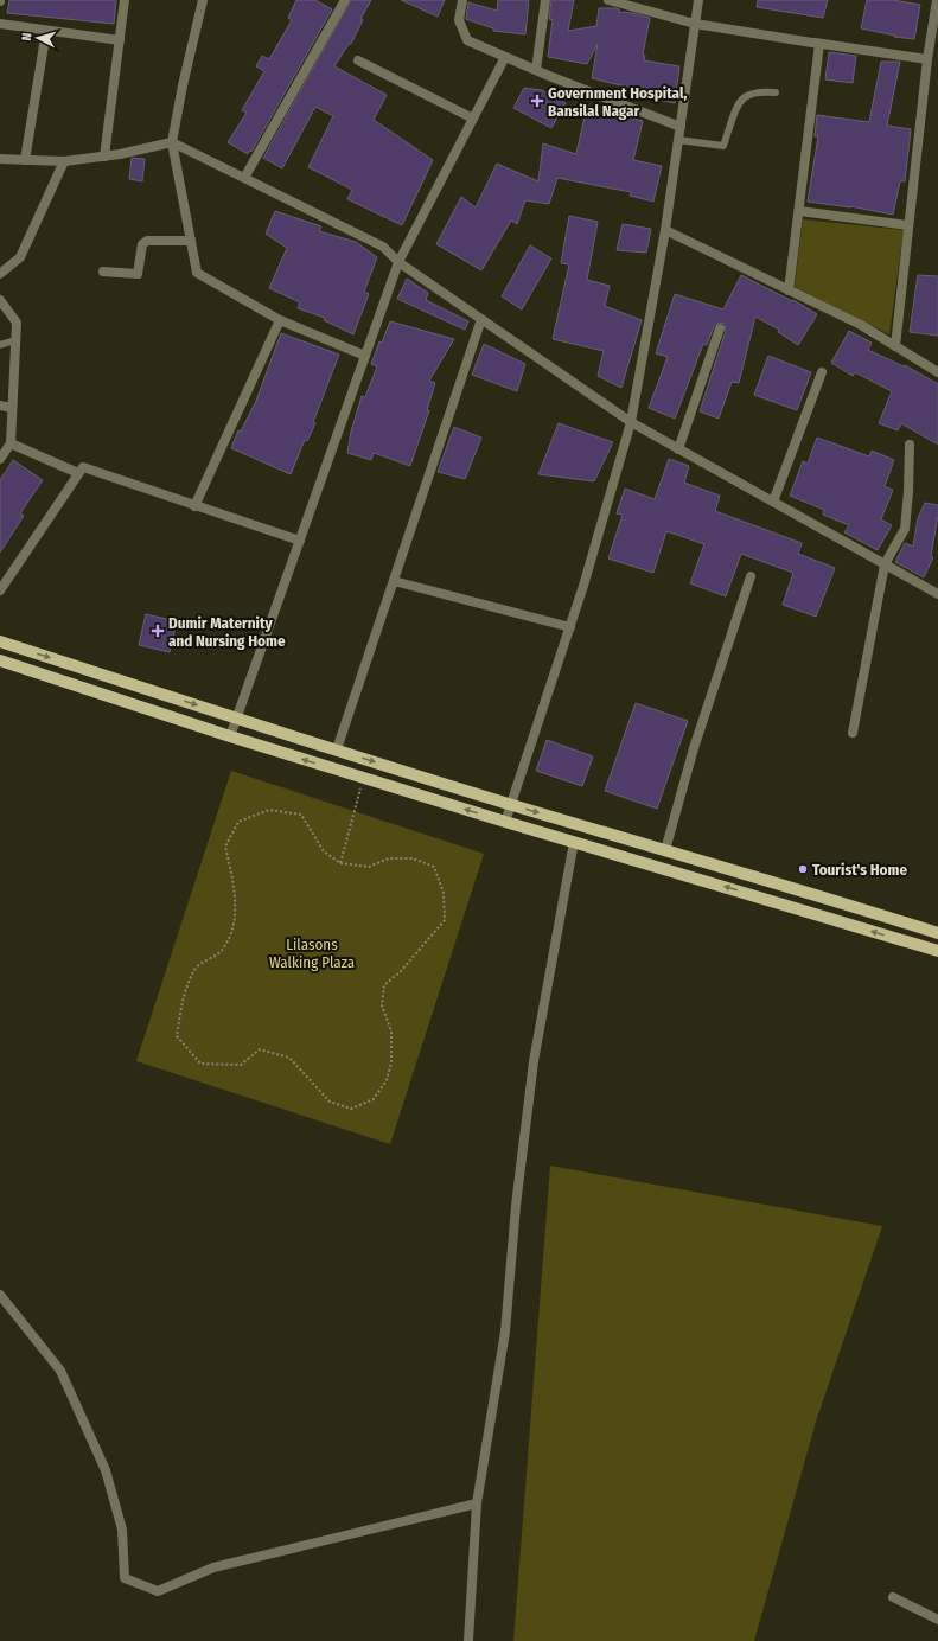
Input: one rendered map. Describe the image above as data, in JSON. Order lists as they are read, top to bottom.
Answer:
{
  "parks": ["Lilasons Walking Plaza"],
  "places": {
    "health": ["Government Hospital, Bansilal Nagar", "Dumir Maternity and Nursing Home"],
    "other": ["Tourist's Home"]
  },
  "north": "left"
}
